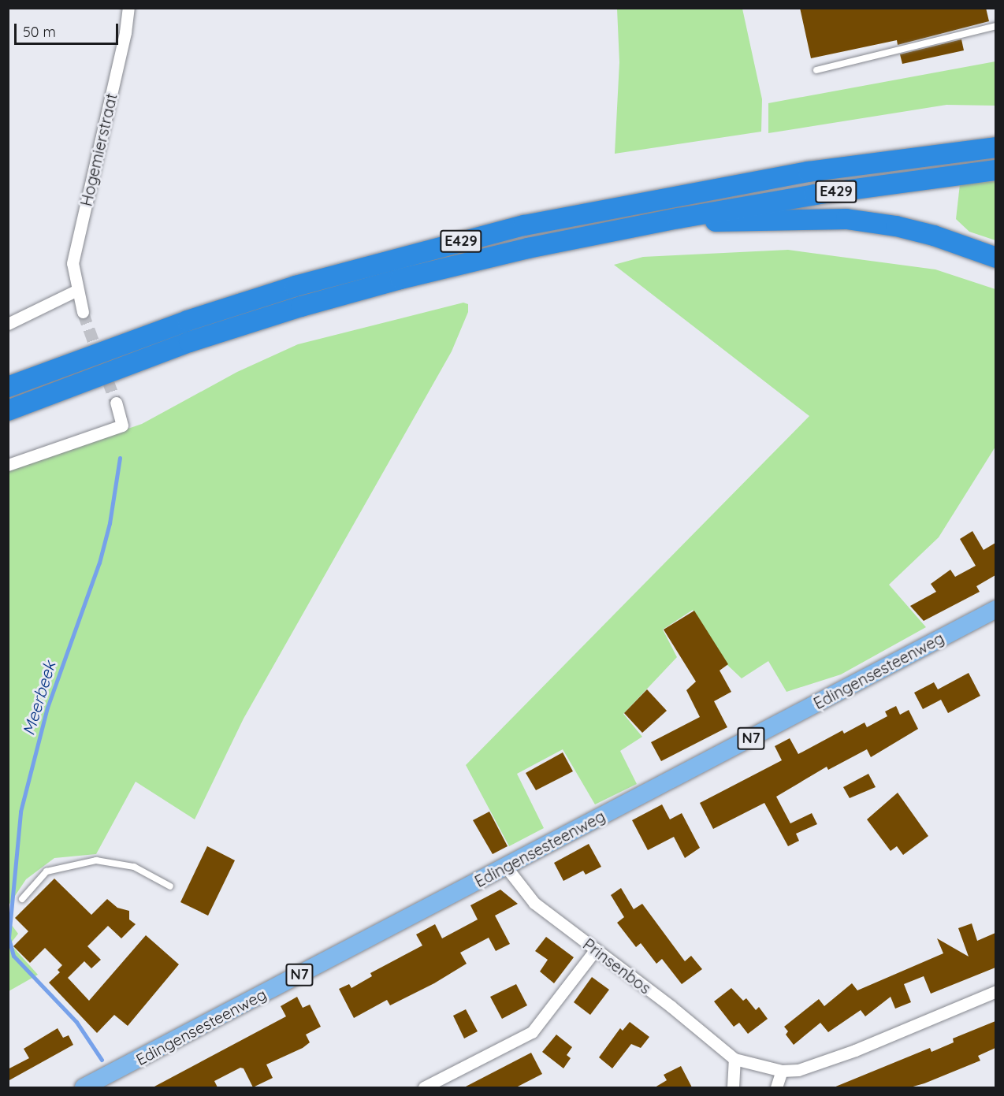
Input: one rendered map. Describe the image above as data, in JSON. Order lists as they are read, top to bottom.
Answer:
{
  "streets": {
    "highway": ["E429"],
    "main road": ["Edingensesteenweg", "N7"],
    "street": ["Hogemierstraat", "Prinsenbos"]
  },
  "crossings": [
    ["Edingensesteenweg", "Prinsenbos"]
  ],
  "water": ["Meerbeek"],
  "scale_bar": "50 m"
}
